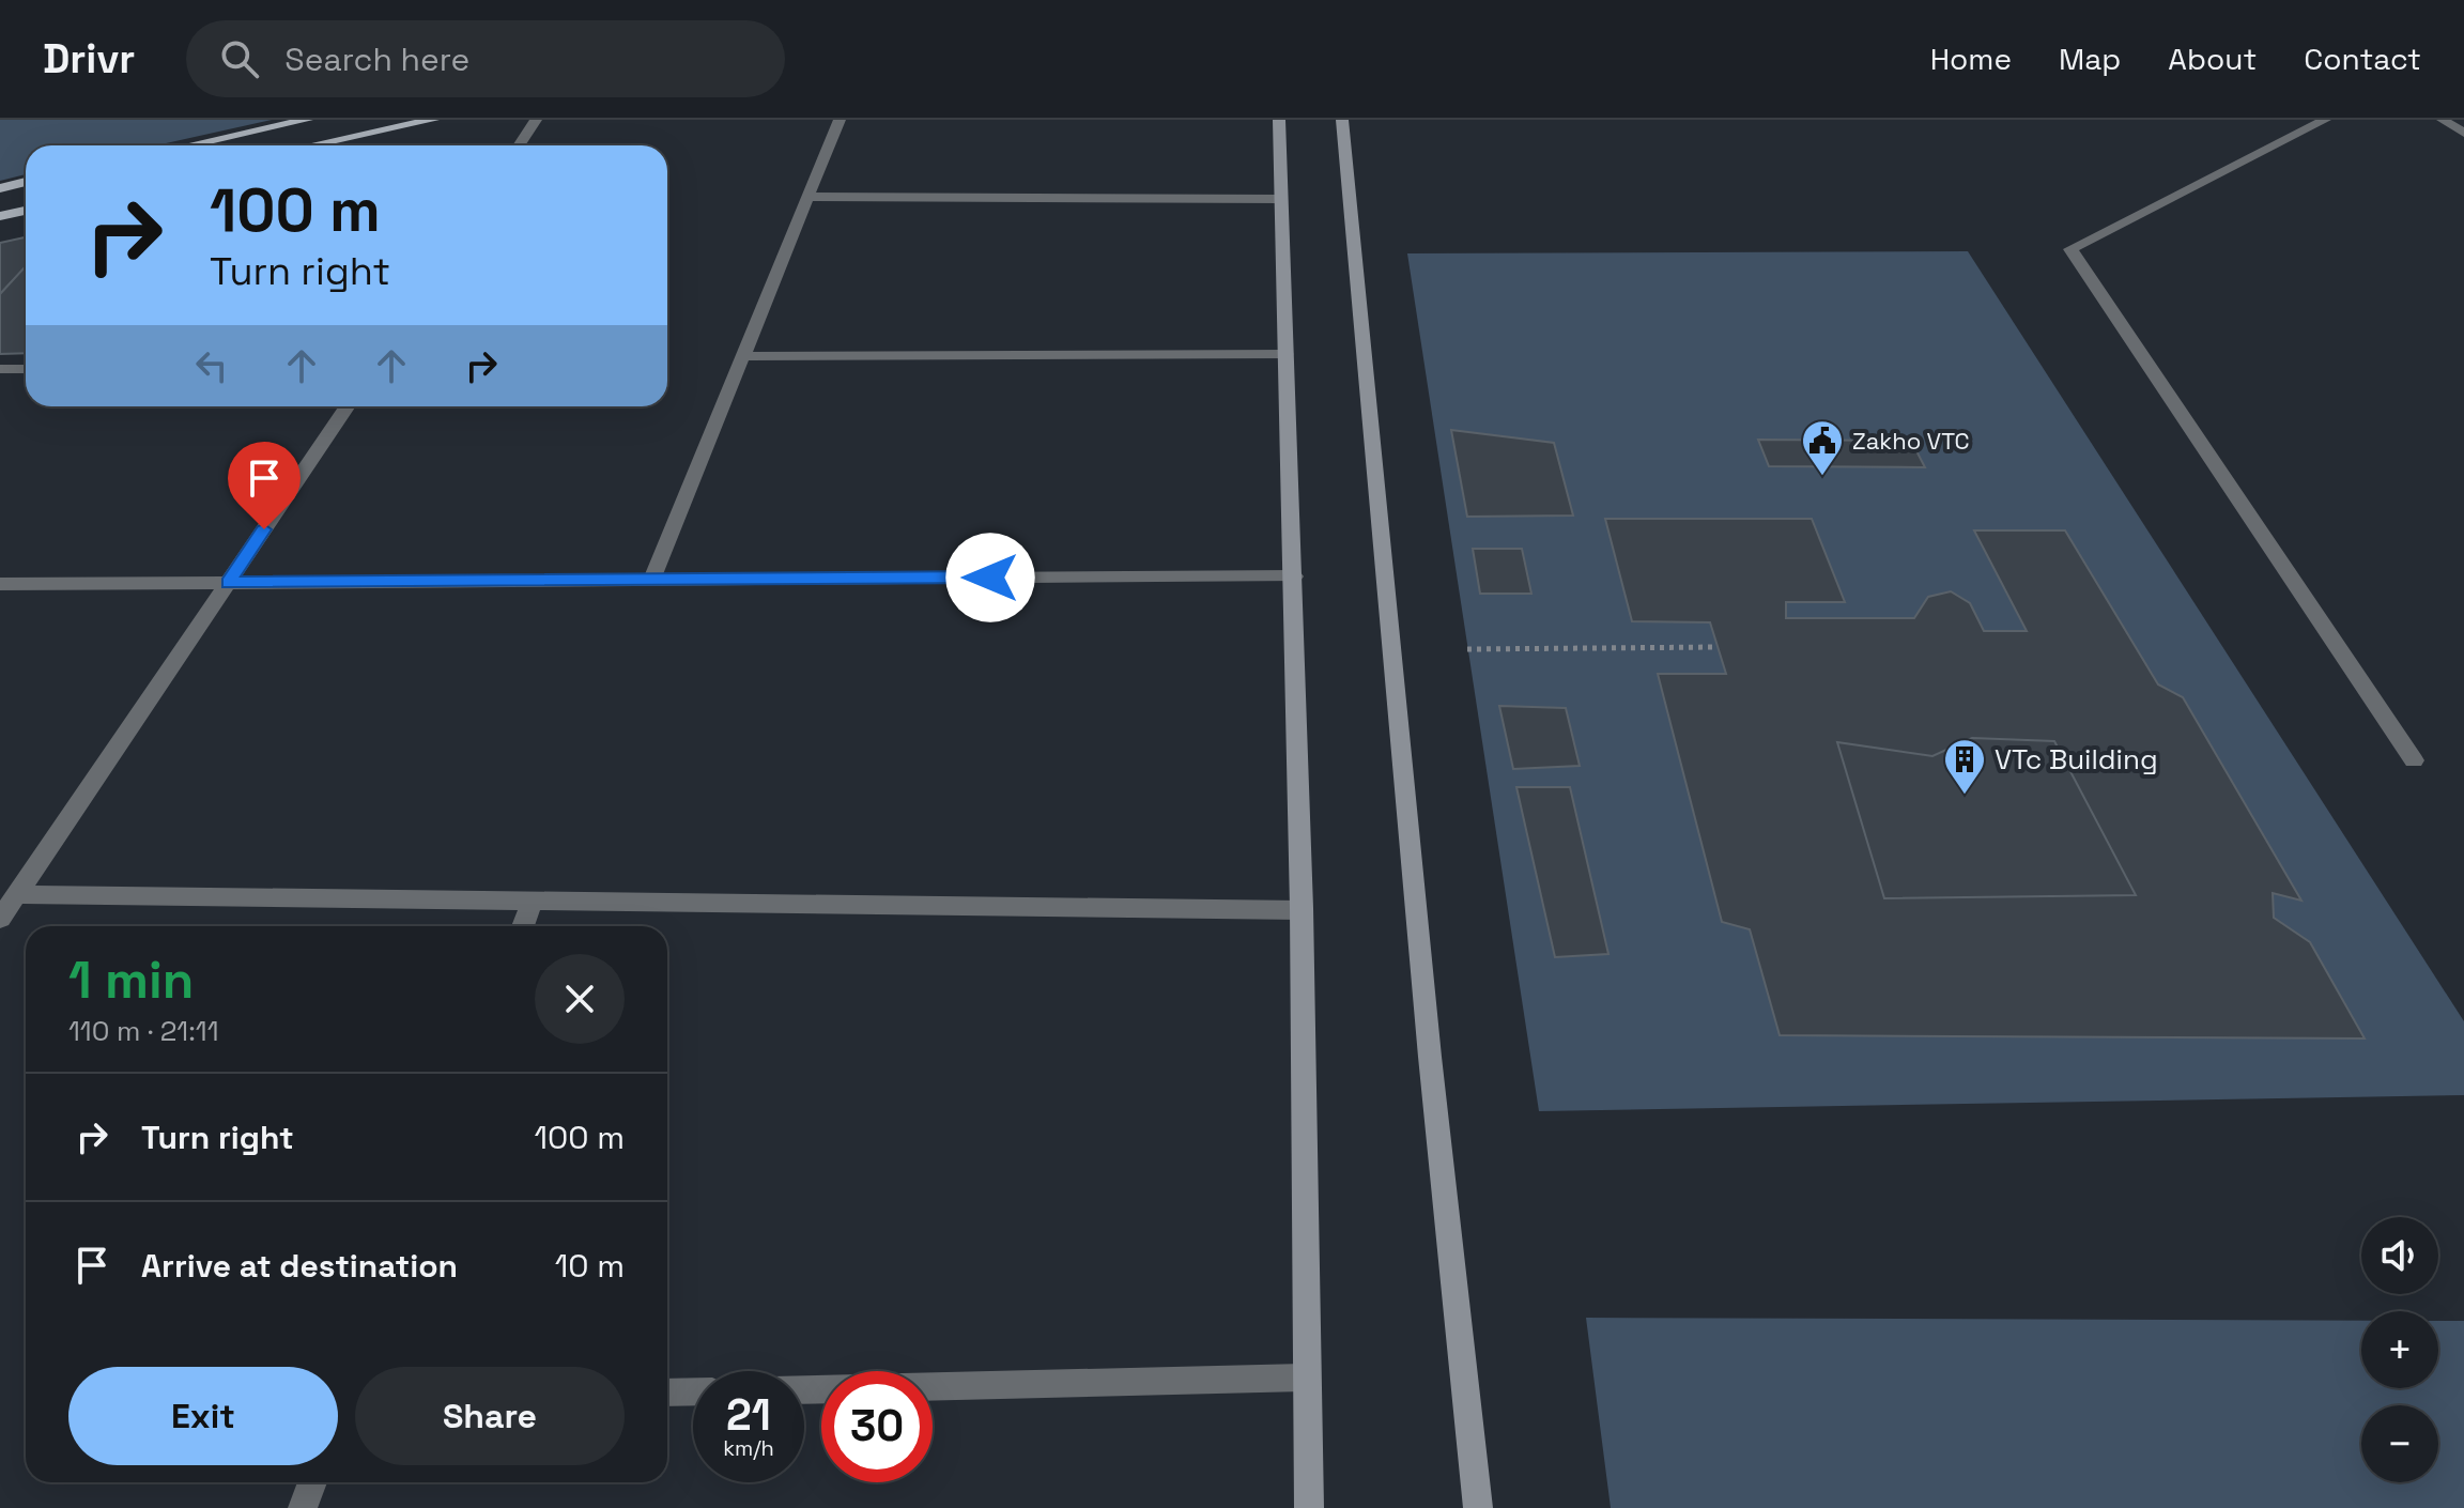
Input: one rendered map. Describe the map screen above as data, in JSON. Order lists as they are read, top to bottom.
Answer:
{
  "places": {
    "public building": ["Zakho VTC"],
    "building": ["VTc Building"]
  },
  "page": {
    "header": "Drivr",
    "search": "Search here",
    "nav": [
      "Home",
      "Map",
      "About",
      "Contact"
    ],
    "turn": ["100 m", "Turn right"],
    "heading": ["1 min", "110 m · 21:11"],
    "list": [
      {
        "name": "Turn right",
        "value": "100 m"
      },
      {
        "name": "Arrive at destination",
        "value": "10 m"
      }
    ],
    "map_buttons": ["+", "−"],
    "buttons": ["Exit", "Share"],
    "speed": "21 km/h",
    "limit": "30"
  }
}
